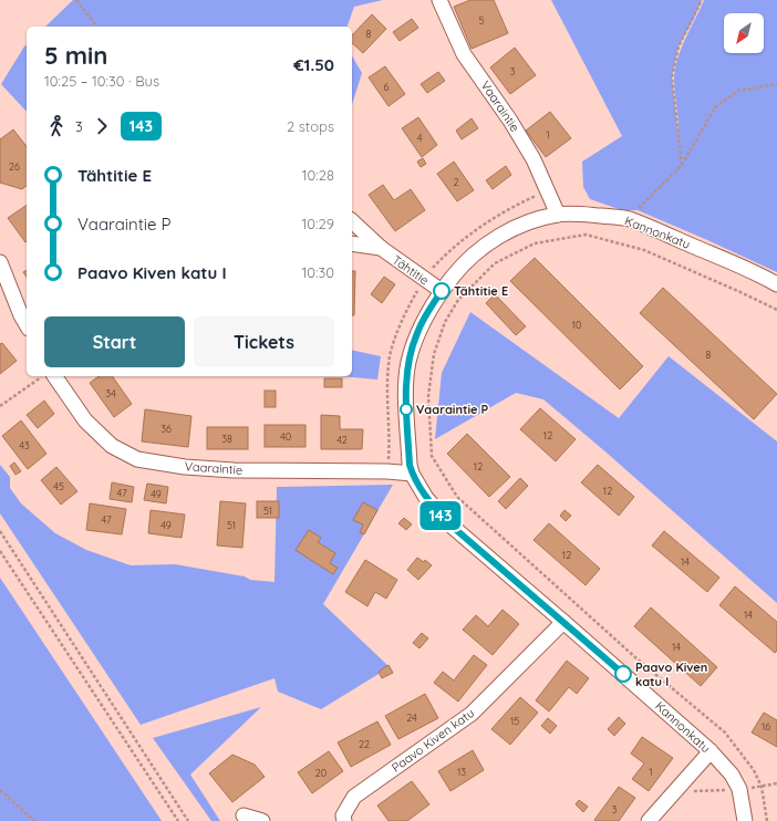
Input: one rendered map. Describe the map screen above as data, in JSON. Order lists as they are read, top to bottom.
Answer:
{
  "streets": {
    "street": [
      "Vaaraintie",
      "Kannonkatu",
      "Tähtitie",
      "Paavo Kiven katu"
    ]
  },
  "crossings": [
    ["Vaaraintie", "Kannonkatu"],
    ["Kannonkatu", "Tähtitie"],
    ["Kannonkatu", "Paavo Kiven katu"]
  ],
  "places": ["Tähtitie E", "Vaaraintie P", "Paavo Kiven katu I"],
  "lines": ["bus line 143"],
  "house_numbers": [
    "5",
    "8",
    "3",
    "6",
    "1",
    "4",
    "26",
    "2",
    "10",
    "8",
    "34",
    "36",
    "12",
    "40",
    "38",
    "42",
    "43",
    "12",
    "45",
    "12",
    "47",
    "49",
    "51",
    "47",
    "49",
    "51",
    "12",
    "14",
    "14",
    "14",
    "24",
    "15",
    "16",
    "22",
    "13",
    "1",
    "20",
    "3"
  ],
  "north": "bottom left",
  "page": {
    "on_map": "143",
    "heading": ["5 min", "10:25 – 10:30 · Bus", "€1.50"],
    "legs": ["3", "143", "2 stops"],
    "list": [
      {
        "name": "Tähtitie E",
        "value": "10:28"
      },
      {
        "name": "Vaaraintie P",
        "value": "10:29"
      },
      {
        "name": "Paavo Kiven katu I",
        "value": "10:30"
      }
    ],
    "buttons": ["Start", "Tickets"]
  }
}
